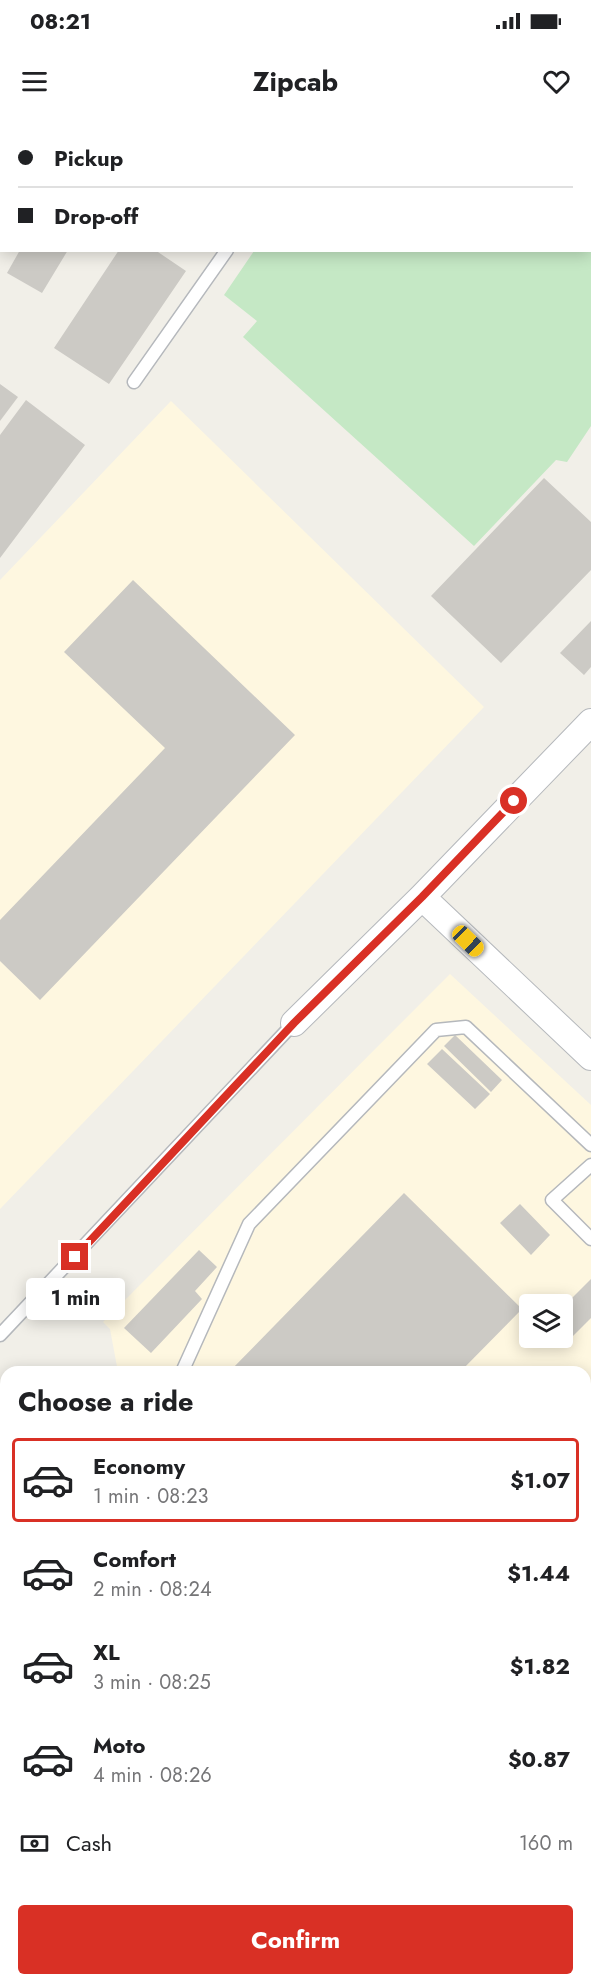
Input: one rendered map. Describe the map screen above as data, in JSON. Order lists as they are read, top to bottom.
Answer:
{
  "page": {
    "status": "08:21",
    "header": "Zipcab",
    "banner": ["Pickup", "Drop-off"],
    "bubble": "1 min",
    "heading": "Choose a ride",
    "list": [
      {
        "name": "Economy",
        "note": "1 min · 08:23",
        "value": "$1.07"
      },
      {
        "name": "Comfort",
        "note": "2 min · 08:24",
        "value": "$1.44"
      },
      {
        "name": "XL",
        "note": "3 min · 08:25",
        "value": "$1.82"
      },
      {
        "name": "Moto",
        "note": "4 min · 08:26",
        "value": "$0.87"
      }
    ],
    "pay": ["Cash", "160 m"],
    "buttons": "Confirm"
  }
}
